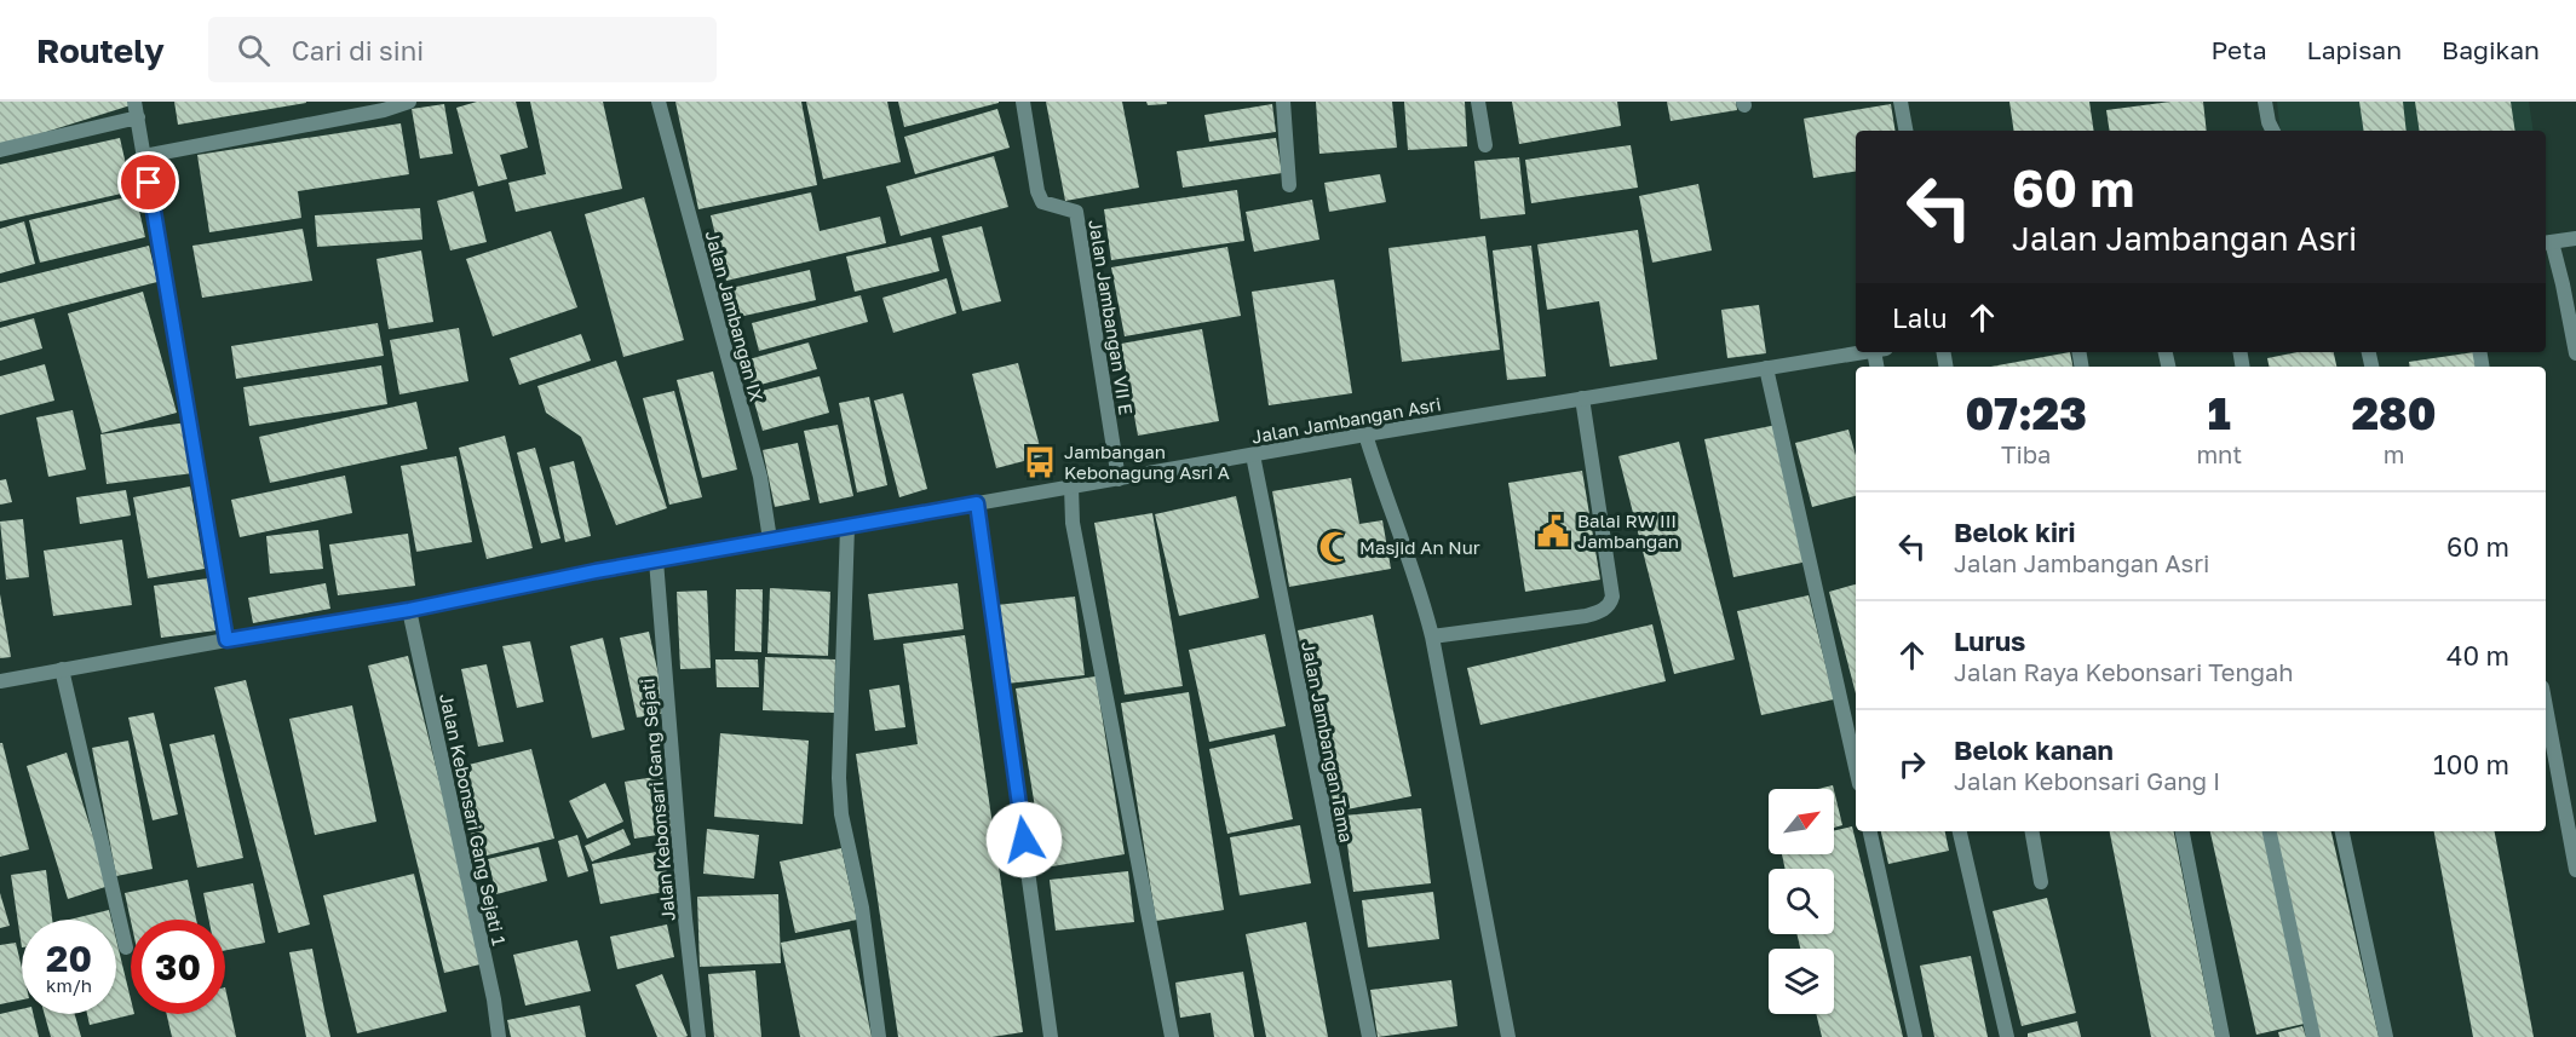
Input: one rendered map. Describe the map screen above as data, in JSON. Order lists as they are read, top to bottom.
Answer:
{
  "streets": {
    "street": [
      "Jalan Jambangan IX",
      "Jalan Jambangan VII E",
      "Jalan Jambangan Asri",
      "Jalan Jambangan Tama",
      "Jalan Kebonsari Gang Sejati",
      "Jalan Kebonsari Gang Sejati 1"
    ]
  },
  "crossings": [
    ["Jalan Jambangan IX", "Jalan Jambangan Asri"],
    ["Jalan Jambangan VII E", "Jalan Jambangan Asri"],
    ["Jalan Jambangan Asri", "Jalan Jambangan Tama"],
    ["Jalan Jambangan Asri", "Jalan Kebonsari Gang Sejati"],
    ["Jalan Jambangan Asri", "Jalan Kebonsari Gang Sejati 1"]
  ],
  "places": {
    "bus stop": ["Jambangan Kebonagung Asri A"],
    "public building": ["Balai RW III Jambangan"],
    "mosque": ["Masjid An Nur"]
  },
  "north": "top right",
  "page": {
    "header": "Routely",
    "search": "Cari di sini",
    "nav": ["Peta", "Lapisan", "Bagikan"],
    "turn": ["60 m", "Jalan Jambangan Asri"],
    "then": "Lalu",
    "eta": [
      "07:23",
      "Tiba",
      "1",
      "mnt",
      "280",
      "m"
    ],
    "list": [
      {
        "name": "Belok kiri",
        "note": "Jalan Jambangan Asri",
        "value": "60 m"
      },
      {
        "name": "Lurus",
        "note": "Jalan Raya Kebonsari Tengah",
        "value": "40 m"
      },
      {
        "name": "Belok kanan",
        "note": "Jalan Kebonsari Gang I",
        "value": "100 m"
      }
    ],
    "speed": "20 km/h",
    "limit": "30"
  }
}
